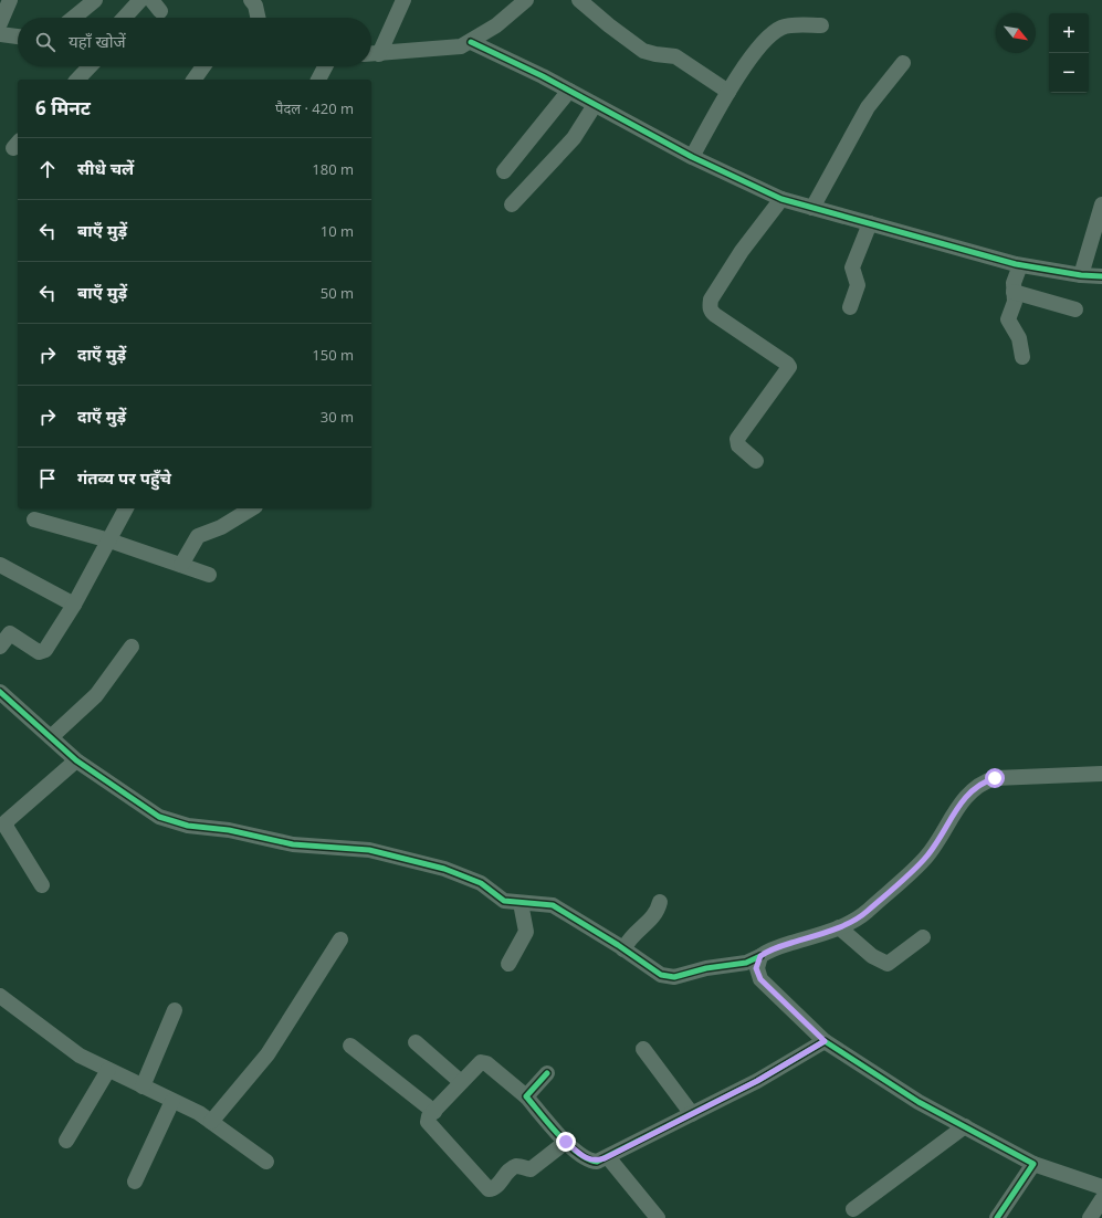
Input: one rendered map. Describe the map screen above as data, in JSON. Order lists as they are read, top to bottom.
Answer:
{
  "north": "bottom right",
  "page": {
    "map_buttons": ["+", "−"],
    "search": "यहाँ खोजें",
    "heading": ["6 मिनट", "पैदल · 420 m"],
    "list": [
      ["सीधे चलें", "180 m"],
      ["बाएँ मुड़ें", "10 m"],
      ["बाएँ मुड़ें", "50 m"],
      ["दाएँ मुड़ें", "150 m"],
      ["दाएँ मुड़ें", "30 m"],
      "गंतव्य पर पहुँचे"
    ]
  }
}
